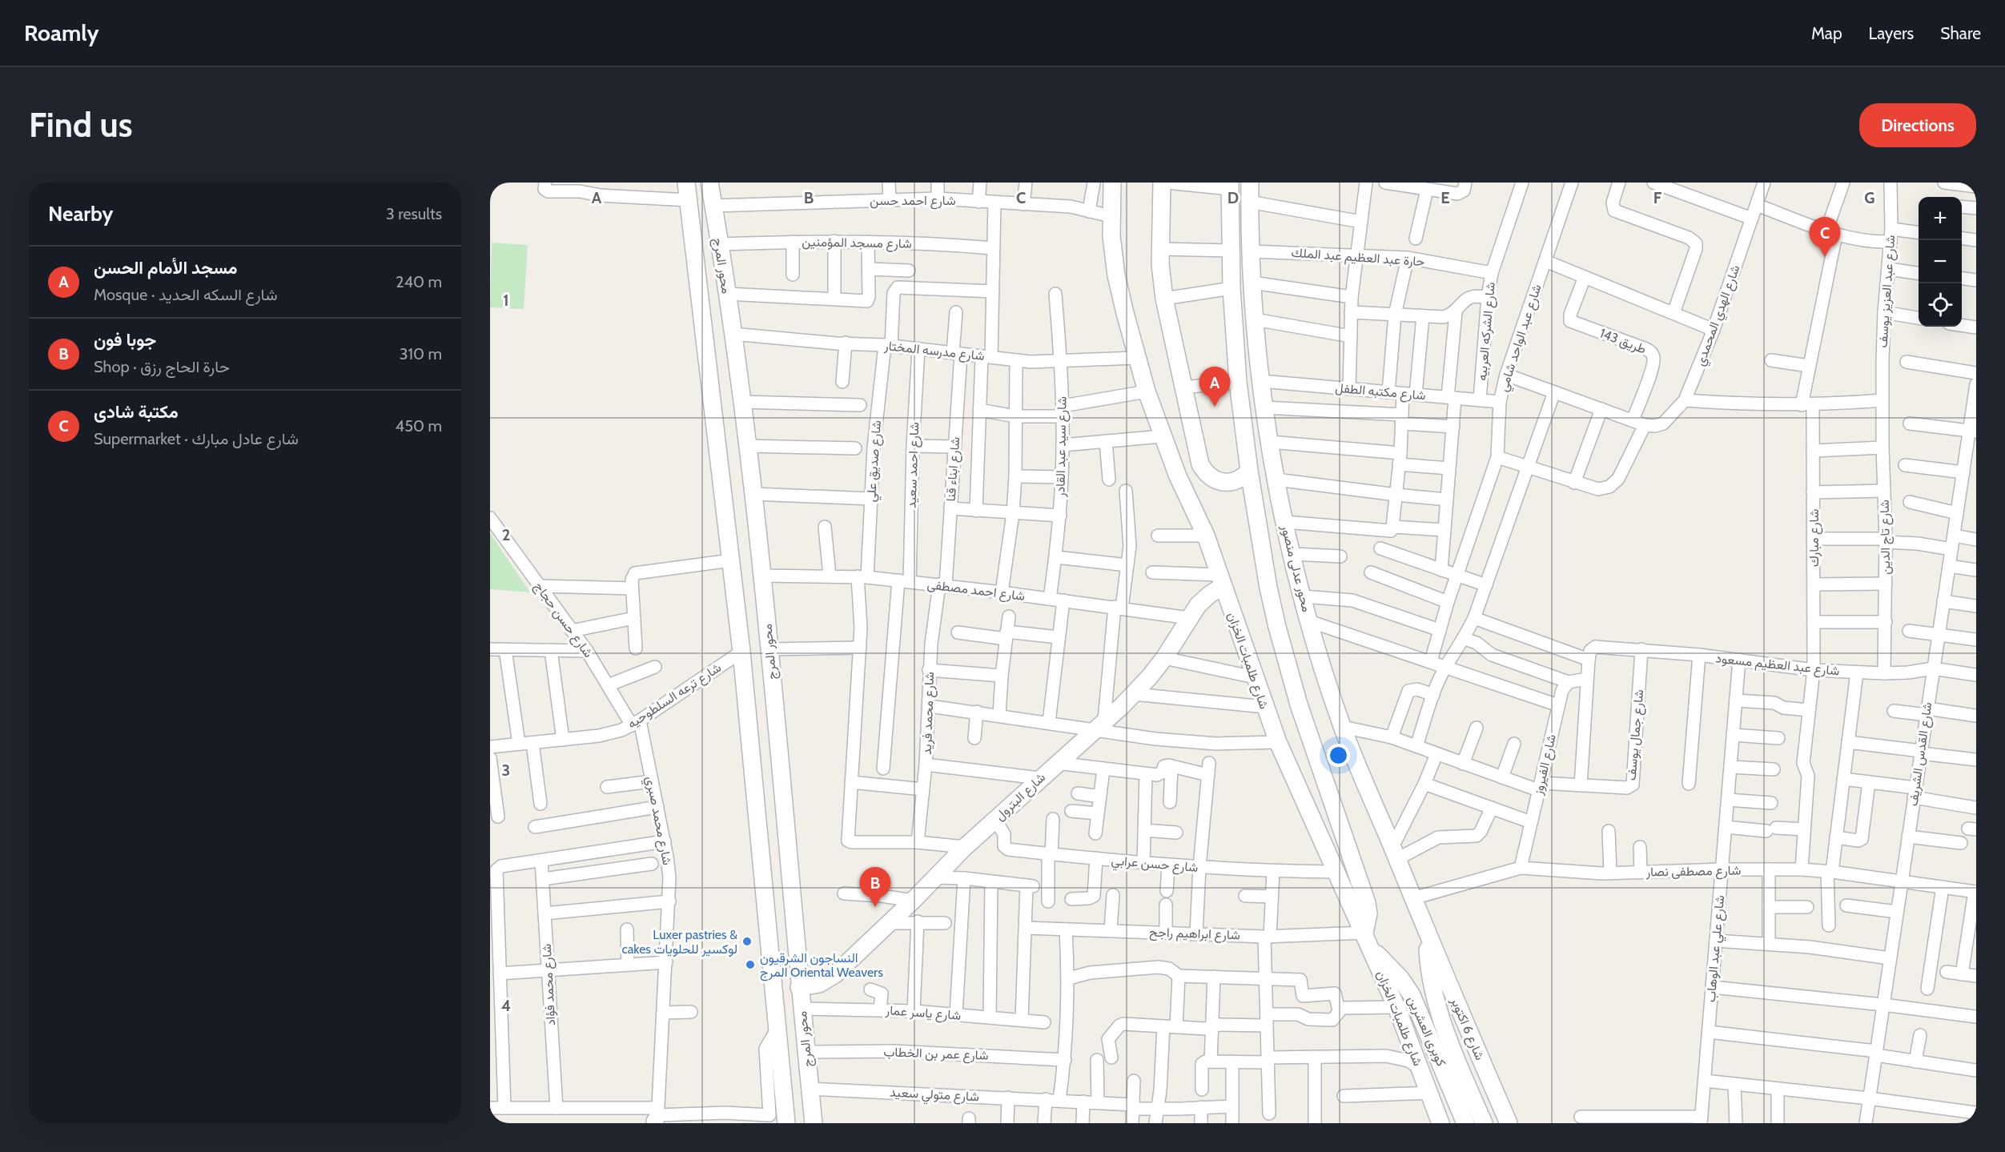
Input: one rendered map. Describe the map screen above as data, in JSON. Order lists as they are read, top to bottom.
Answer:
{
  "streets": {
    "main road": [
      "محور المرج",
      "محور عدلى منصور",
      "شارع طلمبات الخزان",
      "شارع البترول",
      "شارع 6 اكتوبر",
      "كوبرى العشرين"
    ],
    "street": [
      "شارع احمد حسن",
      "شارع مسجد المؤمنين",
      "حارة عبد العظيم عبد الملك",
      "شارع عبد العزيز يوسف",
      "شارع الهدي المحمدي",
      "شارع الشركه العربيه",
      "شارع عبد الواحد شامي",
      "طريق 143",
      "شارع مدرسه المختار",
      "شارع مكتبه الطفل",
      "شارع سيد عبد القادر",
      "شارع صديق علي",
      "شارع احمد سعيد",
      "شارع ابناء قنا",
      "شارع تاج الدين",
      "شارع مبارك",
      "شارع احمد مصطفى",
      "شارع حسن حجاج",
      "شارع عبد العظيم مسعود",
      "شارع ترعه السلطوحيه",
      "شارع محمد فريد",
      "شارع جمال يوسف",
      "شارع القدس الشريف",
      "شارع الفيروز",
      "شارع محمد صبري",
      "شارع حسن عرابي",
      "شارع مصطفى نصار",
      "شارع ابراهيم راجح",
      "شارع علي عبد الوهاب",
      "شارع محمد فؤاد",
      "شارع ياسر عمار",
      "شارع عمر بن الخطاب",
      "شارع متولي سعيد"
    ]
  },
  "crossings": [
    ["شارع احمد حسن", "محور المرج"],
    ["شارع احمد حسن", "شارع طلمبات الخزان"],
    ["شارع مسجد المؤمنين", "محور المرج"],
    ["حارة عبد العظيم عبد الملك", "شارع الشركه العربيه"],
    ["حارة عبد العظيم عبد الملك", "محور عدلى منصور"],
    ["محور المرج", "شارع مدرسه المختار"],
    ["محور المرج", "شارع احمد مصطفى"],
    ["محور المرج", "شارع ترعه السلطوحيه"],
    ["محور المرج", "شارع البترول"],
    ["محور المرج", "شارع ياسر عمار"],
    ["محور المرج", "شارع عمر بن الخطاب"],
    ["محور المرج", "شارع متولي سعيد"],
    ["شارع عبد العزيز يوسف", "شارع تاج الدين"],
    ["شارع الشركه العربيه", "شارع مكتبه الطفل"],
    ["شارع عبد الواحد شامي", "شارع مكتبه الطفل"],
    ["شارع مدرسه المختار", "شارع سيد عبد القادر"],
    ["شارع مدرسه المختار", "شارع صديق علي"],
    ["شارع مدرسه المختار", "شارع احمد سعيد"],
    ["شارع مدرسه المختار", "شارع ابناء قنا"],
    ["شارع مدرسه المختار", "شارع طلمبات الخزان"],
    ["شارع مكتبه الطفل", "محور عدلى منصور"],
    ["شارع سيد عبد القادر", "شارع احمد مصطفى"],
    ["شارع صديق علي", "شارع احمد مصطفى"],
    ["شارع صديق علي", "شارع محمد فريد"],
    ["شارع احمد سعيد", "شارع احمد مصطفى"],
    ["شارع ابناء قنا", "شارع احمد مصطفى"],
    ["شارع ابناء قنا", "شارع محمد فريد"],
    ["شارع تاج الدين", "شارع عبد العظيم مسعود"],
    ["شارع مبارك", "شارع عبد العظيم مسعود"],
    ["شارع مبارك", "شارع مصطفى نصار"],
    ["محور عدلى منصور", "شارع طلمبات الخزان"],
    ["محور عدلى منصور", "شارع جمال يوسف"],
    ["محور عدلى منصور", "شارع مصطفى نصار"],
    ["محور عدلى منصور", "شارع ابراهيم راجح"],
    ["محور عدلى منصور", "شارع 6 اكتوبر"],
    ["محور عدلى منصور", "كوبرى العشرين"],
    ["شارع احمد مصطفى", "شارع محمد فريد"],
    ["شارع احمد مصطفى", "شارع البترول"],
    ["شارع حسن حجاج", "شارع ترعه السلطوحيه"],
    ["شارع حسن حجاج", "شارع محمد صبري"],
    ["شارع طلمبات الخزان", "شارع البترول"],
    ["شارع طلمبات الخزان", "شارع حسن عرابي"],
    ["شارع طلمبات الخزان", "شارع ابراهيم راجح"],
    ["شارع طلمبات الخزان", "كوبرى العشرين"],
    ["شارع عبد العظيم مسعود", "شارع جمال يوسف"],
    ["شارع عبد العظيم مسعود", "شارع القدس الشريف"],
    ["شارع عبد العظيم مسعود", "شارع علي عبد الوهاب"],
    ["شارع ترعه السلطوحيه", "شارع محمد صبري"],
    ["شارع جمال يوسف", "شارع الفيروز"],
    ["شارع القدس الشريف", "شارع مصطفى نصار"],
    ["شارع الفيروز", "شارع مصطفى نصار"],
    ["شارع البترول", "شارع حسن عرابي"],
    ["شارع مصطفى نصار", "شارع علي عبد الوهاب"],
    ["شارع 6 اكتوبر", "كوبرى العشرين"]
  ],
  "places": ["Luxer pastries & cakes لوكسير للحلويات", "النساجون الشرقيون المرج Oriental Weavers"],
  "page": {
    "header": "Roamly",
    "nav": ["Map", "Layers", "Share"],
    "buttons": "Directions",
    "title": "Find us",
    "heading": ["Nearby", "3 results"],
    "map_buttons": ["+", "−"],
    "pins": ["C", "A", "B"],
    "list": [
      {
        "mark": "A",
        "name": "مسجد الأمام الحسن",
        "note": "Mosque · شارع السكه الحديد",
        "value": "240 m"
      },
      {
        "mark": "B",
        "name": "جوبا فون",
        "note": "Shop · حارة الحاج رزق",
        "value": "310 m"
      },
      {
        "mark": "C",
        "name": "مكتبة شادى",
        "note": "Supermarket · شارع عادل مبارك",
        "value": "450 m"
      }
    ]
  },
  "grid": {
    "columns": [
      "A",
      "B",
      "C",
      "D",
      "E",
      "F",
      "G"
    ],
    "rows": [
      "1",
      "2",
      "3",
      "4"
    ]
  }
}
